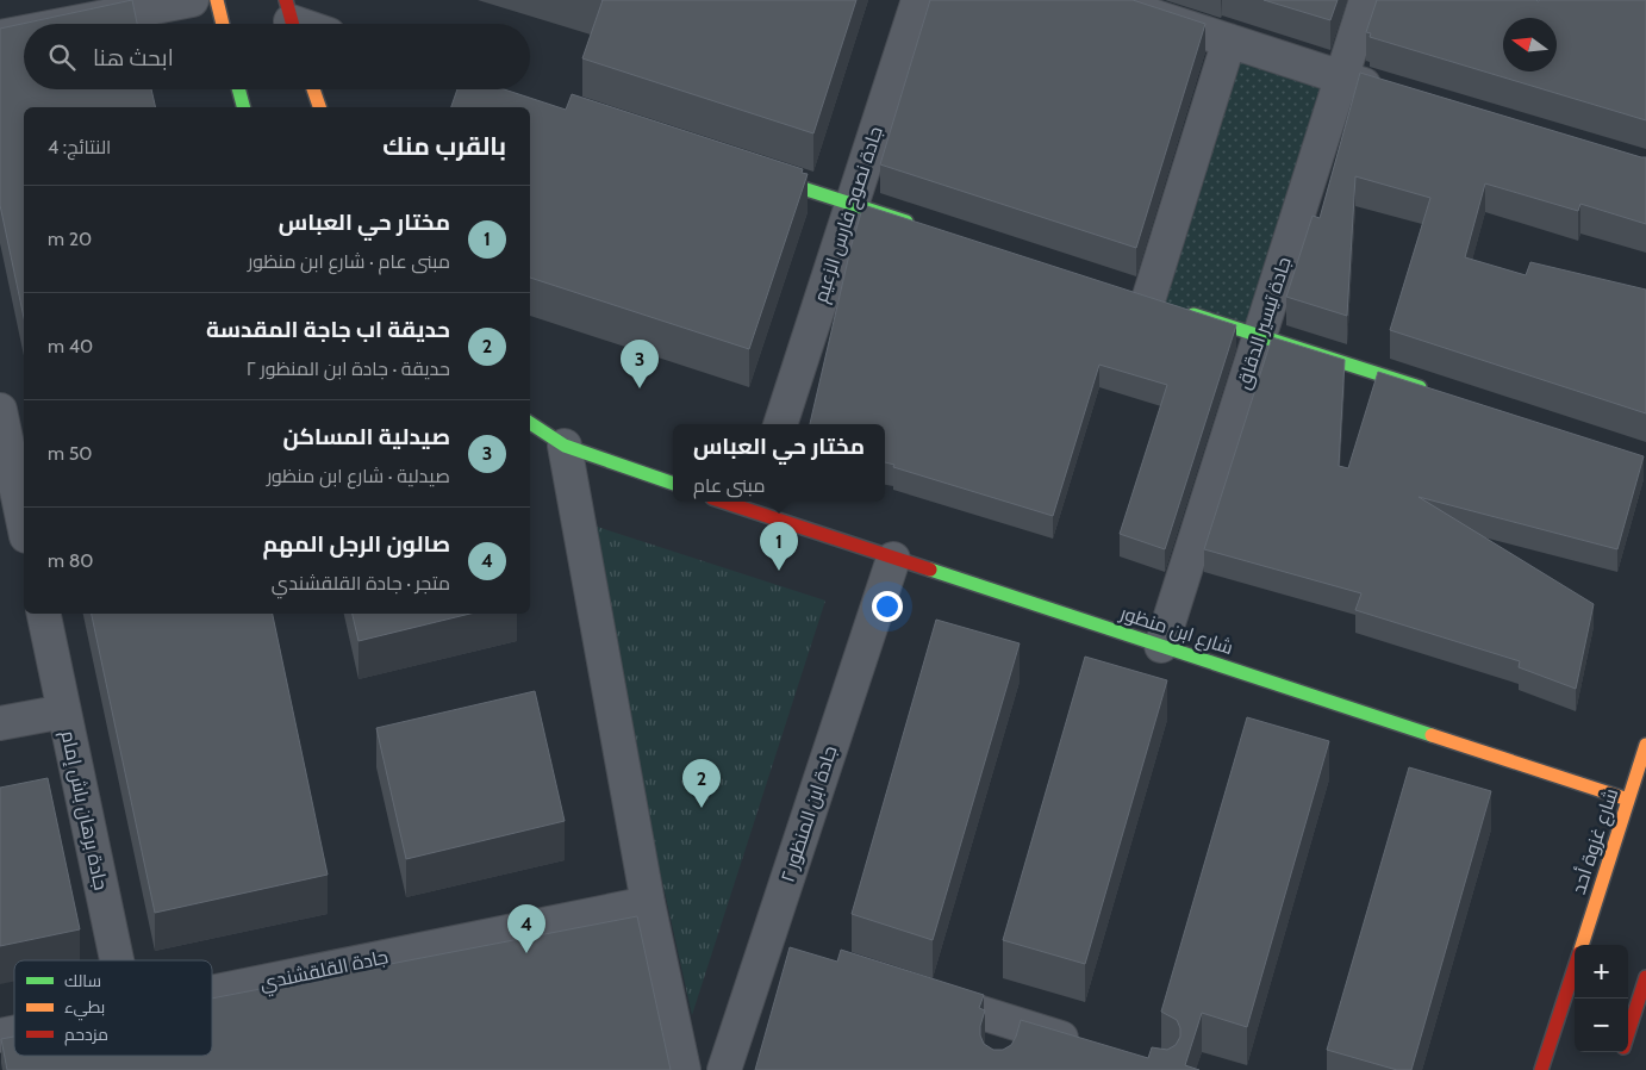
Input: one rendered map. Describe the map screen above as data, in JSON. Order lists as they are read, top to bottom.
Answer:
{
  "streets": {
    "main road": ["شارع ابن منظور", "شارع غزوة أحد"],
    "street": [
      "جادة نصوح فارس الزعيم",
      "جادة تيسير الدقاق",
      "جادة برهان باش إمام",
      "جادة ابن المنظور ٢",
      "جادة القلقشندي"
    ]
  },
  "crossings": [
    ["جادة تيسير الدقاق", "شارع ابن منظور"],
    ["شارع ابن منظور", "جادة ابن المنظور ٢"],
    ["شارع ابن منظور", "شارع غزوة أحد"]
  ],
  "legend": ["سالك", "بطيء", "مزدحم"],
  "north": "left",
  "page": {
    "search": "ابحث هنا",
    "heading": ["بالقرب منك", "النتائج: 4"],
    "list": [
      {
        "mark": "1",
        "name": "مختار حي العباس",
        "note": "مبنى عام · شارع ابن منظور",
        "value": "20 m"
      },
      {
        "mark": "2",
        "name": "حديقة اب جاجة المقدسة",
        "note": "حديقة · جادة ابن المنظور ٢",
        "value": "40 m"
      },
      {
        "mark": "3",
        "name": "صيدلية المساكن",
        "note": "صيدلية · شارع ابن منظور",
        "value": "50 m"
      },
      {
        "mark": "4",
        "name": "صالون الرجل المهم",
        "note": "متجر · جادة القلقشندي",
        "value": "80 m"
      }
    ],
    "pins": [
      "3",
      "1",
      "2",
      "4"
    ],
    "popup": ["مختار حي العباس", "مبنى عام"],
    "map_buttons": ["+", "−"]
  }
}
